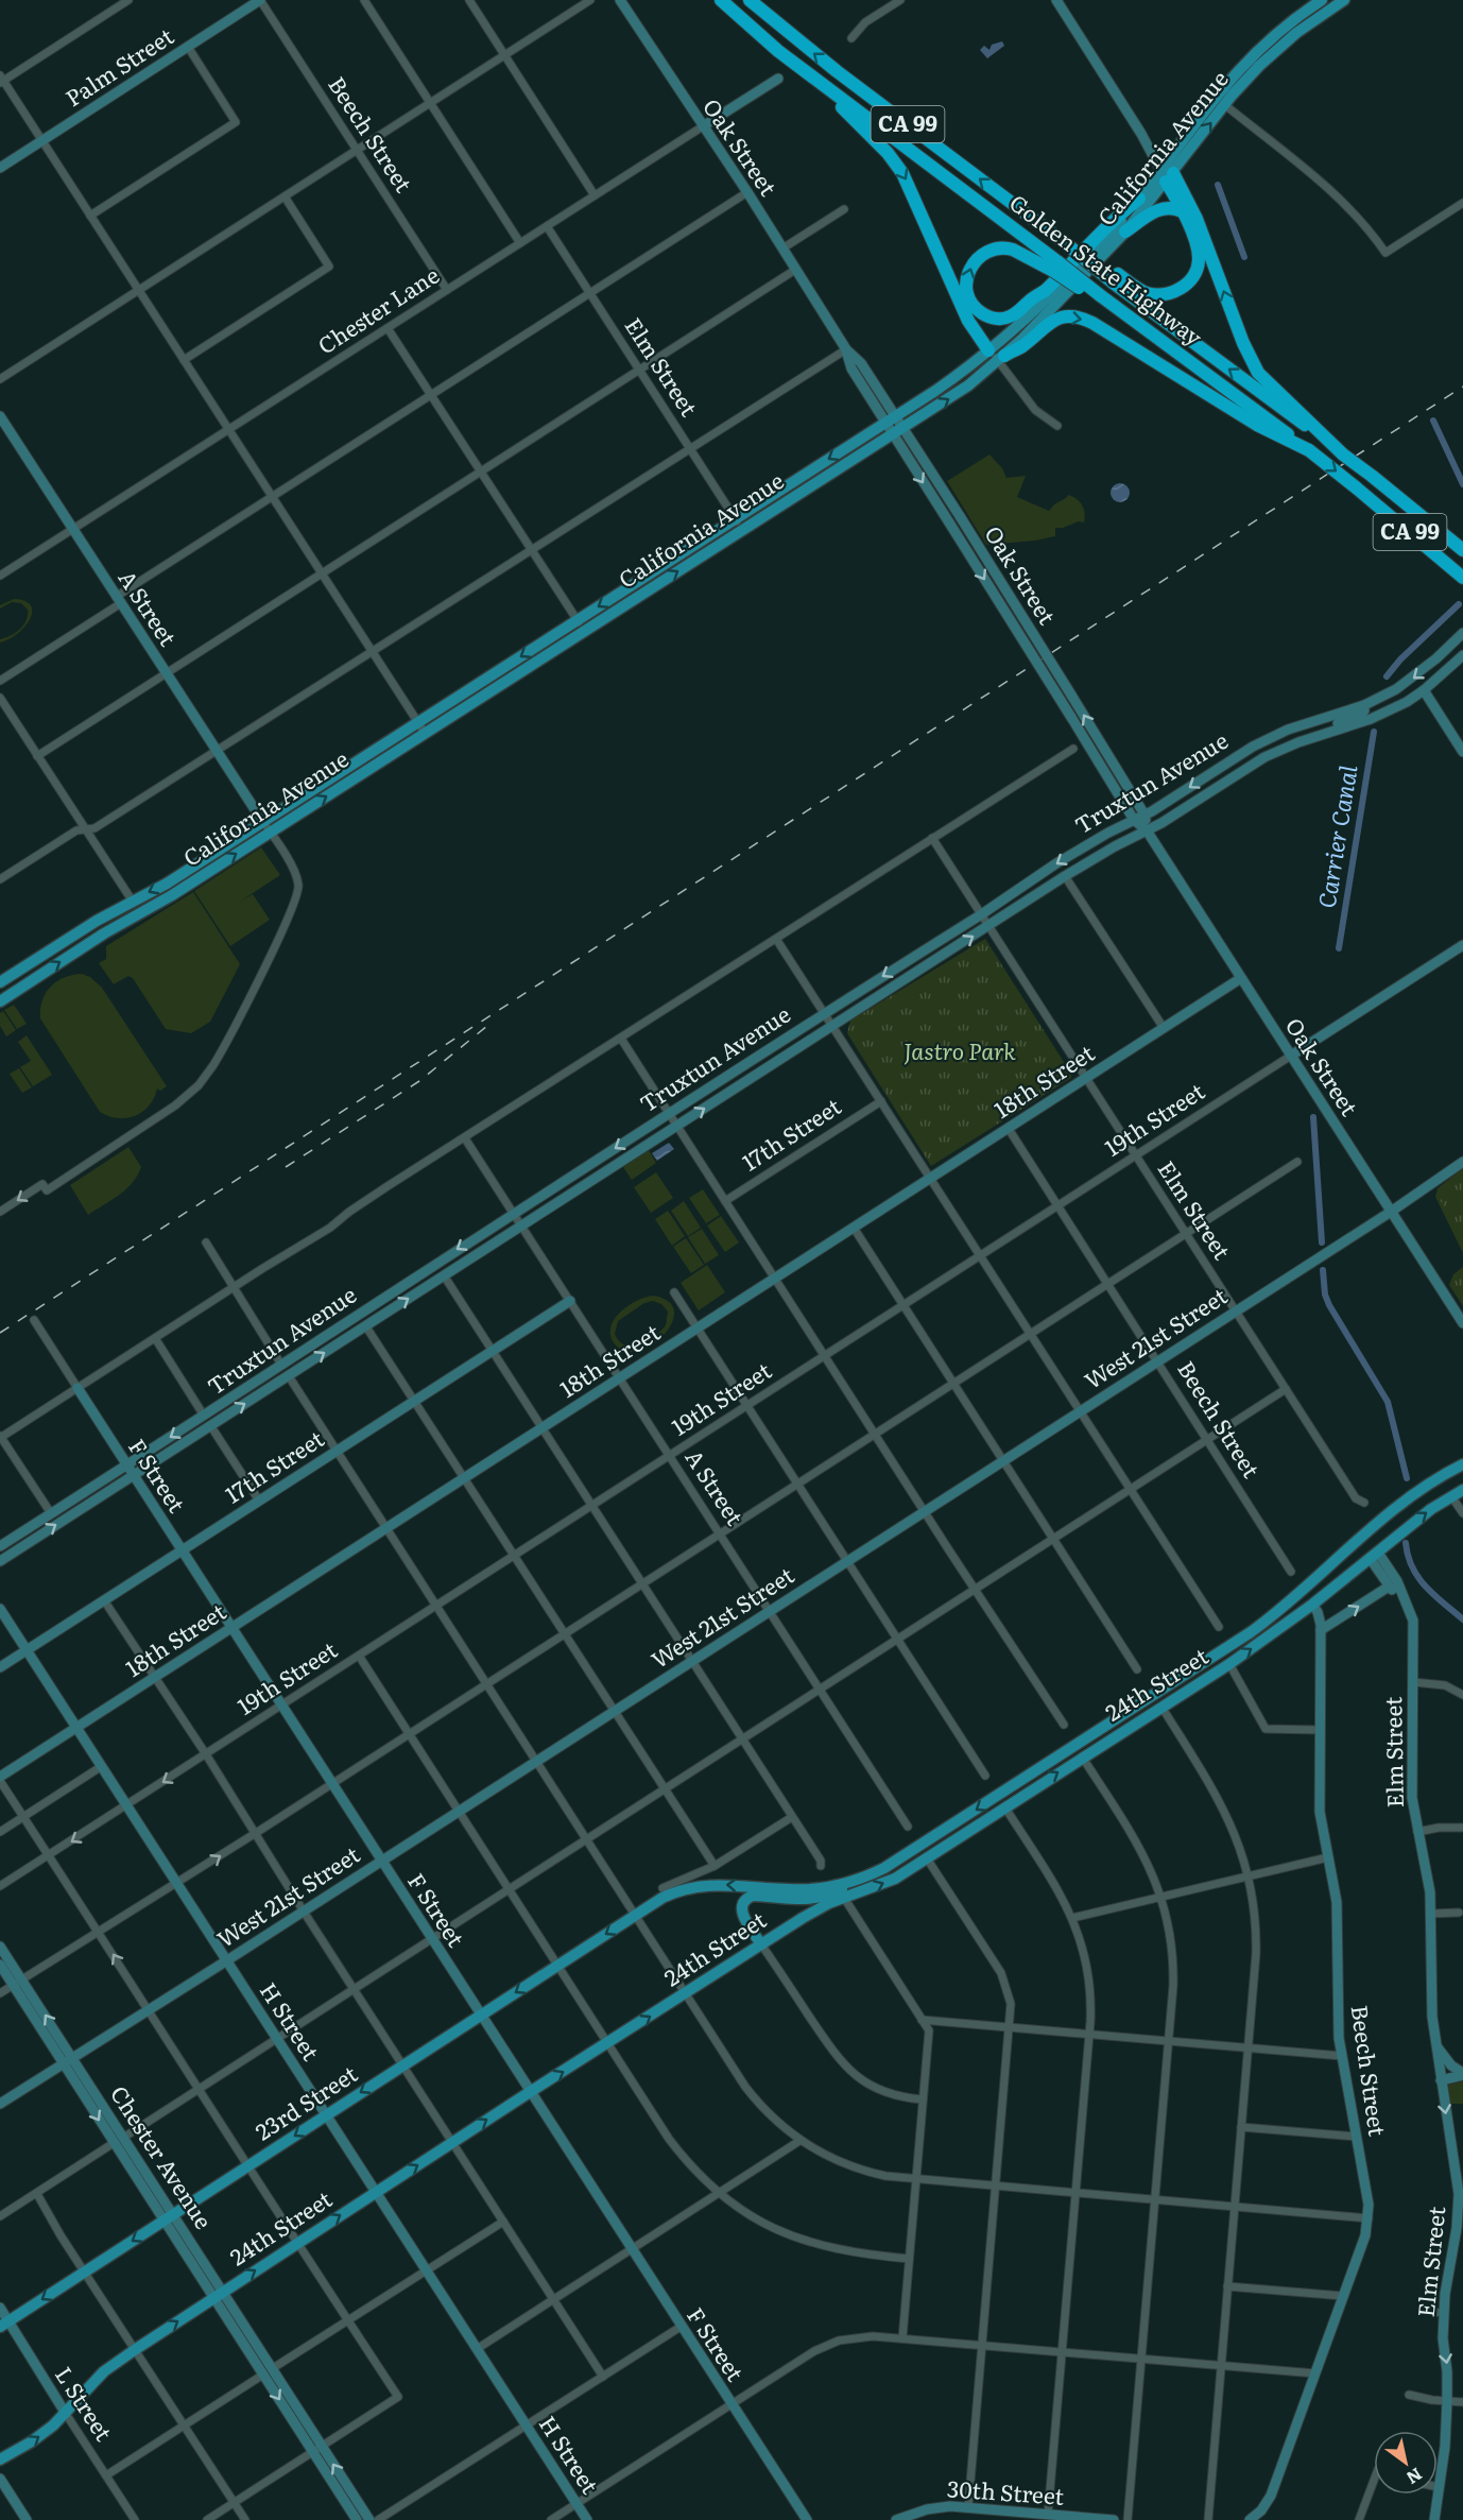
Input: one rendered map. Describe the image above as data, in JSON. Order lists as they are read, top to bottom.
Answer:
{
  "streets": {
    "highway": ["CA 99", "Golden State Highway"],
    "main road": ["California Avenue", "24th Street", "23rd Street"],
    "street": [
      "Palm Street",
      "Beech Street",
      "Oak Street",
      "Chester Lane",
      "Elm Street",
      "A Street",
      "Truxtun Avenue",
      "18th Street",
      "19th Street",
      "17th Street",
      "West 21st Street",
      "F Street",
      "H Street",
      "Chester Avenue",
      "L Street",
      "30th Street"
    ]
  },
  "crossings": [
    ["Palm Street", "Beech Street"],
    ["CA 99", "Golden State Highway"],
    ["Beech Street", "Chester Lane"],
    ["Beech Street", "18th Street"],
    ["Beech Street", "19th Street"],
    ["Beech Street", "West 21st Street"],
    ["Beech Street", "24th Street"],
    ["Oak Street", "California Avenue"],
    ["Oak Street", "Chester Lane"],
    ["Oak Street", "Truxtun Avenue"],
    ["Oak Street", "18th Street"],
    ["Oak Street", "19th Street"],
    ["Oak Street", "West 21st Street"],
    ["California Avenue", "Elm Street"],
    ["California Avenue", "A Street"],
    ["Chester Lane", "Elm Street"],
    ["Chester Lane", "A Street"],
    ["Elm Street", "Truxtun Avenue"],
    ["Elm Street", "18th Street"],
    ["Elm Street", "19th Street"],
    ["Elm Street", "West 21st Street"],
    ["Elm Street", "24th Street"],
    ["A Street", "Truxtun Avenue"],
    ["A Street", "18th Street"],
    ["A Street", "19th Street"],
    ["A Street", "17th Street"],
    ["A Street", "West 21st Street"],
    ["Truxtun Avenue", "F Street"],
    ["18th Street", "F Street"],
    ["18th Street", "H Street"],
    ["19th Street", "F Street"],
    ["19th Street", "H Street"],
    ["17th Street", "F Street"],
    ["17th Street", "H Street"],
    ["West 21st Street", "F Street"],
    ["West 21st Street", "H Street"],
    ["West 21st Street", "Chester Avenue"],
    ["F Street", "24th Street"],
    ["F Street", "23rd Street"],
    ["24th Street", "H Street"],
    ["24th Street", "23rd Street"],
    ["24th Street", "Chester Avenue"],
    ["24th Street", "L Street"],
    ["H Street", "23rd Street"],
    ["23rd Street", "Chester Avenue"],
    ["23rd Street", "L Street"]
  ],
  "one_way": ["23rd Street"],
  "water": ["Carrier Canal"],
  "parks": ["Jastro Park"],
  "north": "bottom right"
}
